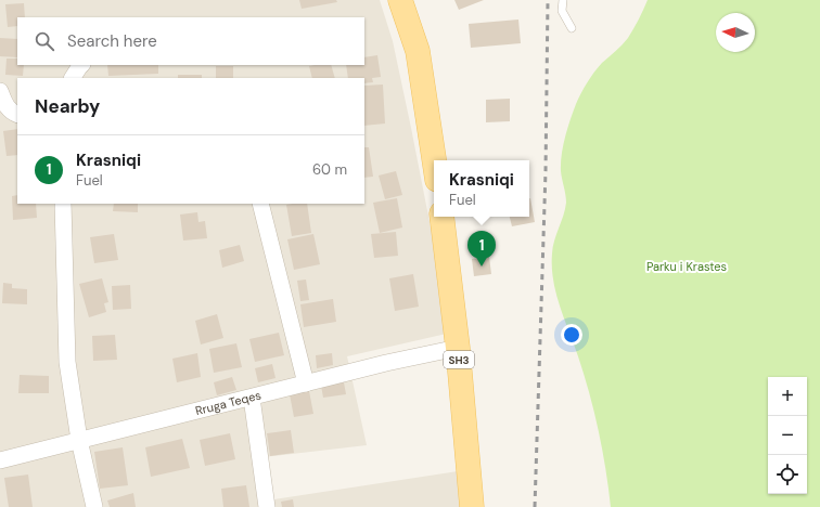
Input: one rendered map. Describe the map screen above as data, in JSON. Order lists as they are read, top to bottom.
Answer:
{
  "streets": {
    "main road": ["SH3"],
    "street": ["Rruga Teqes"]
  },
  "crossings": [
    ["SH3", "Rruga Teqes"]
  ],
  "parks": ["Parku i Krastes"],
  "north": "left",
  "page": {
    "search": "Search here",
    "heading": "Nearby",
    "list": [
      {
        "mark": "1",
        "name": "Krasniqi",
        "note": "Fuel",
        "value": "60 m"
      }
    ],
    "popup": ["Krasniqi", "Fuel"],
    "pins": "1",
    "map_buttons": ["+", "−"]
  }
}
